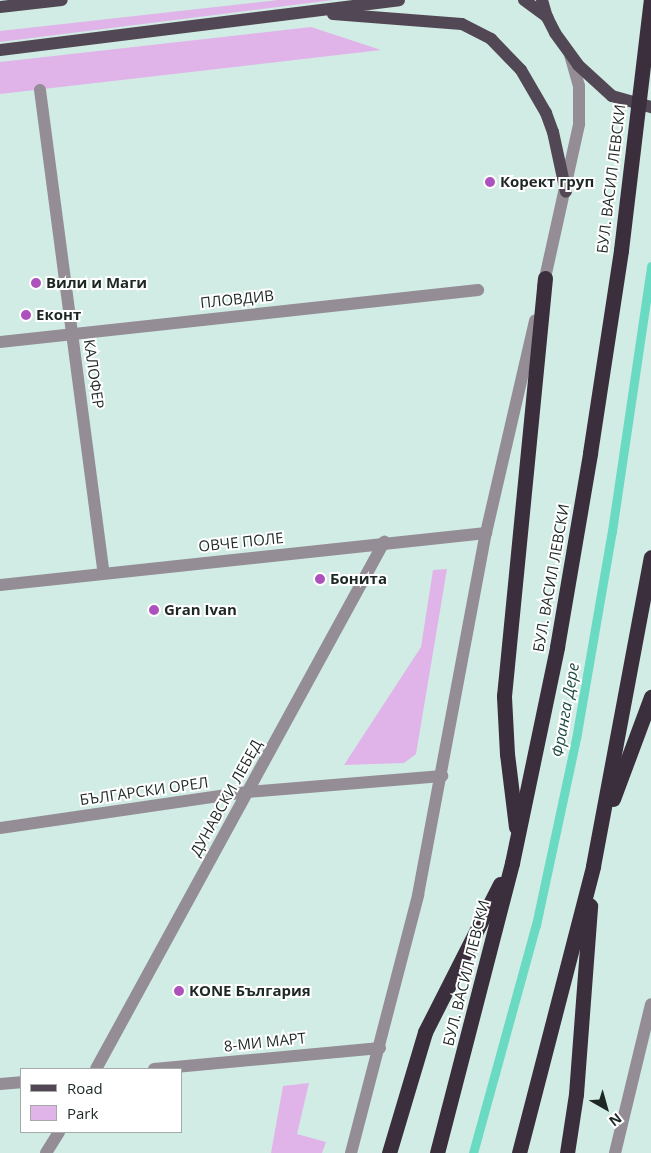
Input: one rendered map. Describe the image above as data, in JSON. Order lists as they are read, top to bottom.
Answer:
{
  "streets": {
    "highway": ["БУЛ. ВАСИЛ ЛЕВСКИ"],
    "street": [
      "ПЛОВДИВ",
      "КАЛОФЕР",
      "ОВЧЕ ПОЛЕ",
      "БЪЛГАРСКИ ОРЕЛ",
      "ДУНАВСКИ ЛЕБЕД",
      "8-МИ МАРТ"
    ]
  },
  "crossings": [
    ["ПЛОВДИВ", "КАЛОФЕР"],
    ["КАЛОФЕР", "ОВЧЕ ПОЛЕ"],
    ["ОВЧЕ ПОЛЕ", "ДУНАВСКИ ЛЕБЕД"],
    ["БЪЛГАРСКИ ОРЕЛ", "ДУНАВСКИ ЛЕБЕД"]
  ],
  "water": ["Франга Дере"],
  "places": [
    "Корект груп",
    "Вили и Маги",
    "Еконт",
    "Бонита",
    "Gran Ivan",
    "KONE България"
  ],
  "legend": ["Road", "Park"],
  "north": "bottom right"
}
